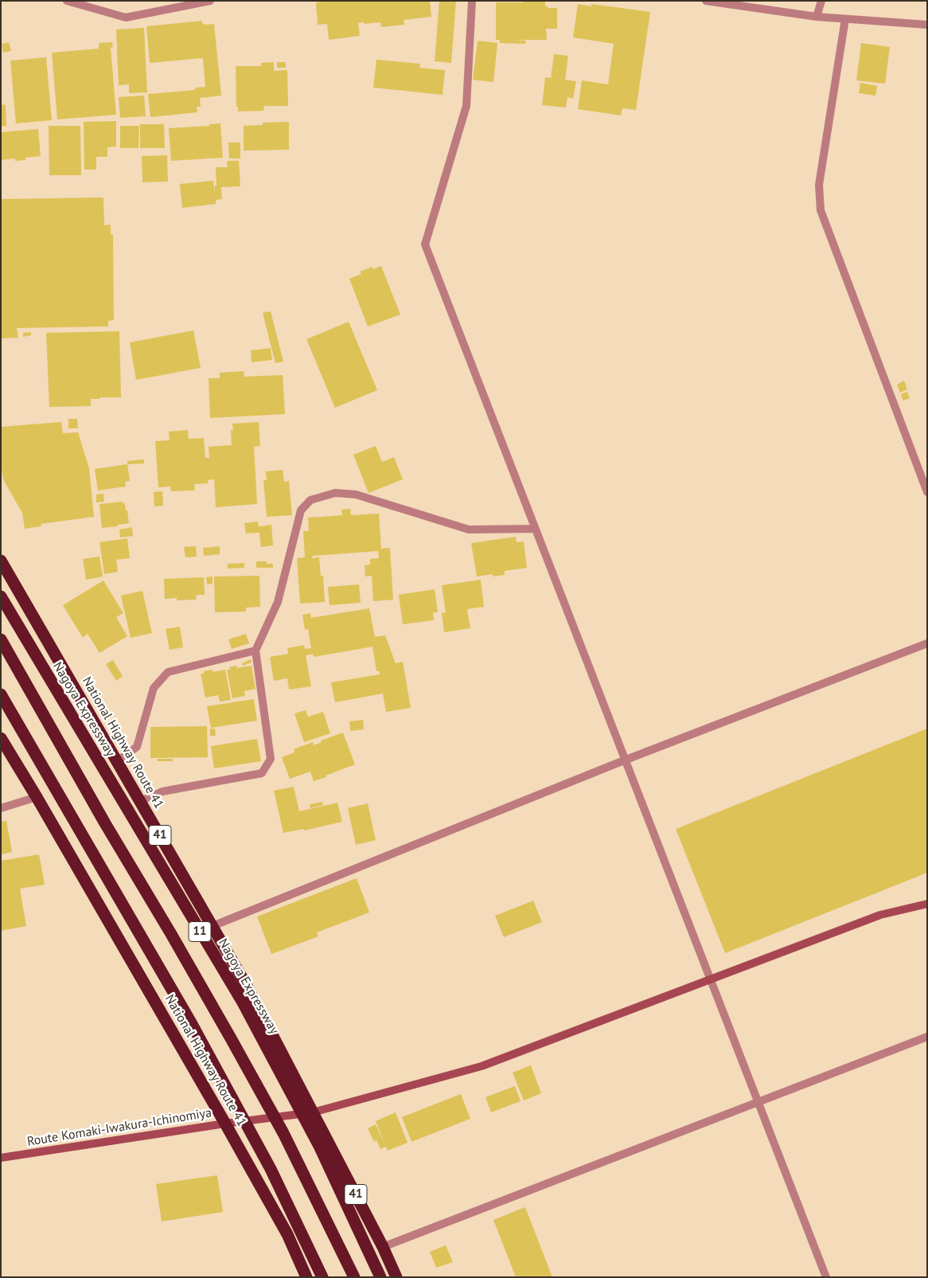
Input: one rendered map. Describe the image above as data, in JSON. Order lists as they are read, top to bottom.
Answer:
{
  "streets": {
    "highway": [
      "Nagoya Expressway",
      "National Highway Route 41",
      "41",
      "11"
    ],
    "street": ["Route Komaki-Iwakura-Ichinomiya"]
  },
  "crossings": [
    ["National Highway Route 41", "Route Komaki-Iwakura-Ichinomiya"]
  ]
}
